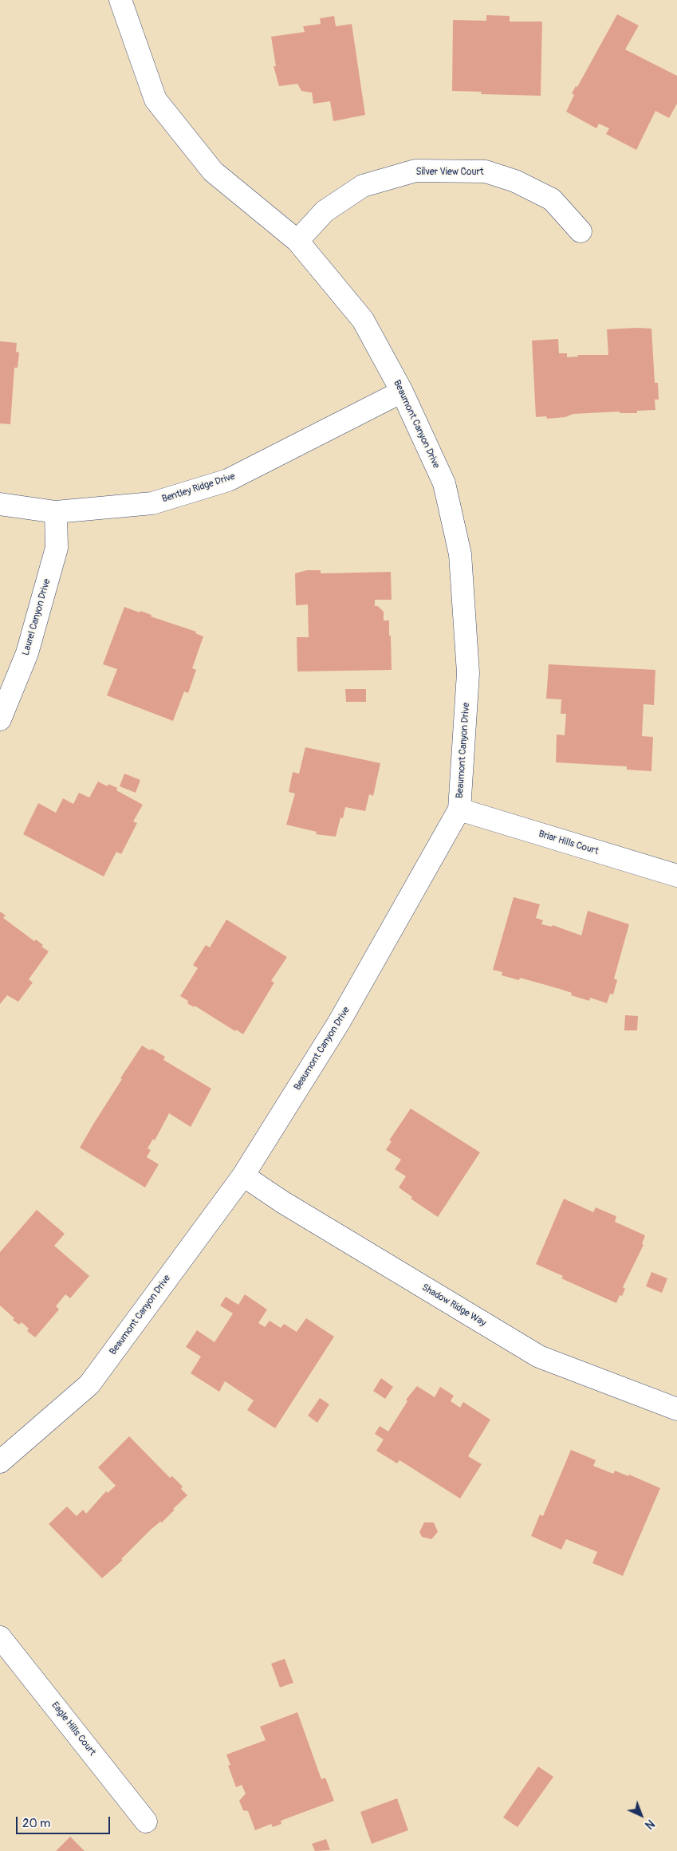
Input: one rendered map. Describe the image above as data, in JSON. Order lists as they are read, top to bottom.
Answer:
{
  "streets": {
    "street": [
      "Silver View Court",
      "Beaumont Canyon Drive",
      "Bentley Ridge Drive",
      "Laurel Canyon Drive",
      "Briar Hills Court",
      "Shadow Ridge Way",
      "Eagle Hills Court"
    ]
  },
  "crossings": [
    ["Silver View Court", "Beaumont Canyon Drive"],
    ["Beaumont Canyon Drive", "Bentley Ridge Drive"],
    ["Beaumont Canyon Drive", "Briar Hills Court"],
    ["Beaumont Canyon Drive", "Shadow Ridge Way"],
    ["Bentley Ridge Drive", "Laurel Canyon Drive"]
  ],
  "scale_bar": "20 m",
  "north": "bottom right"
}
